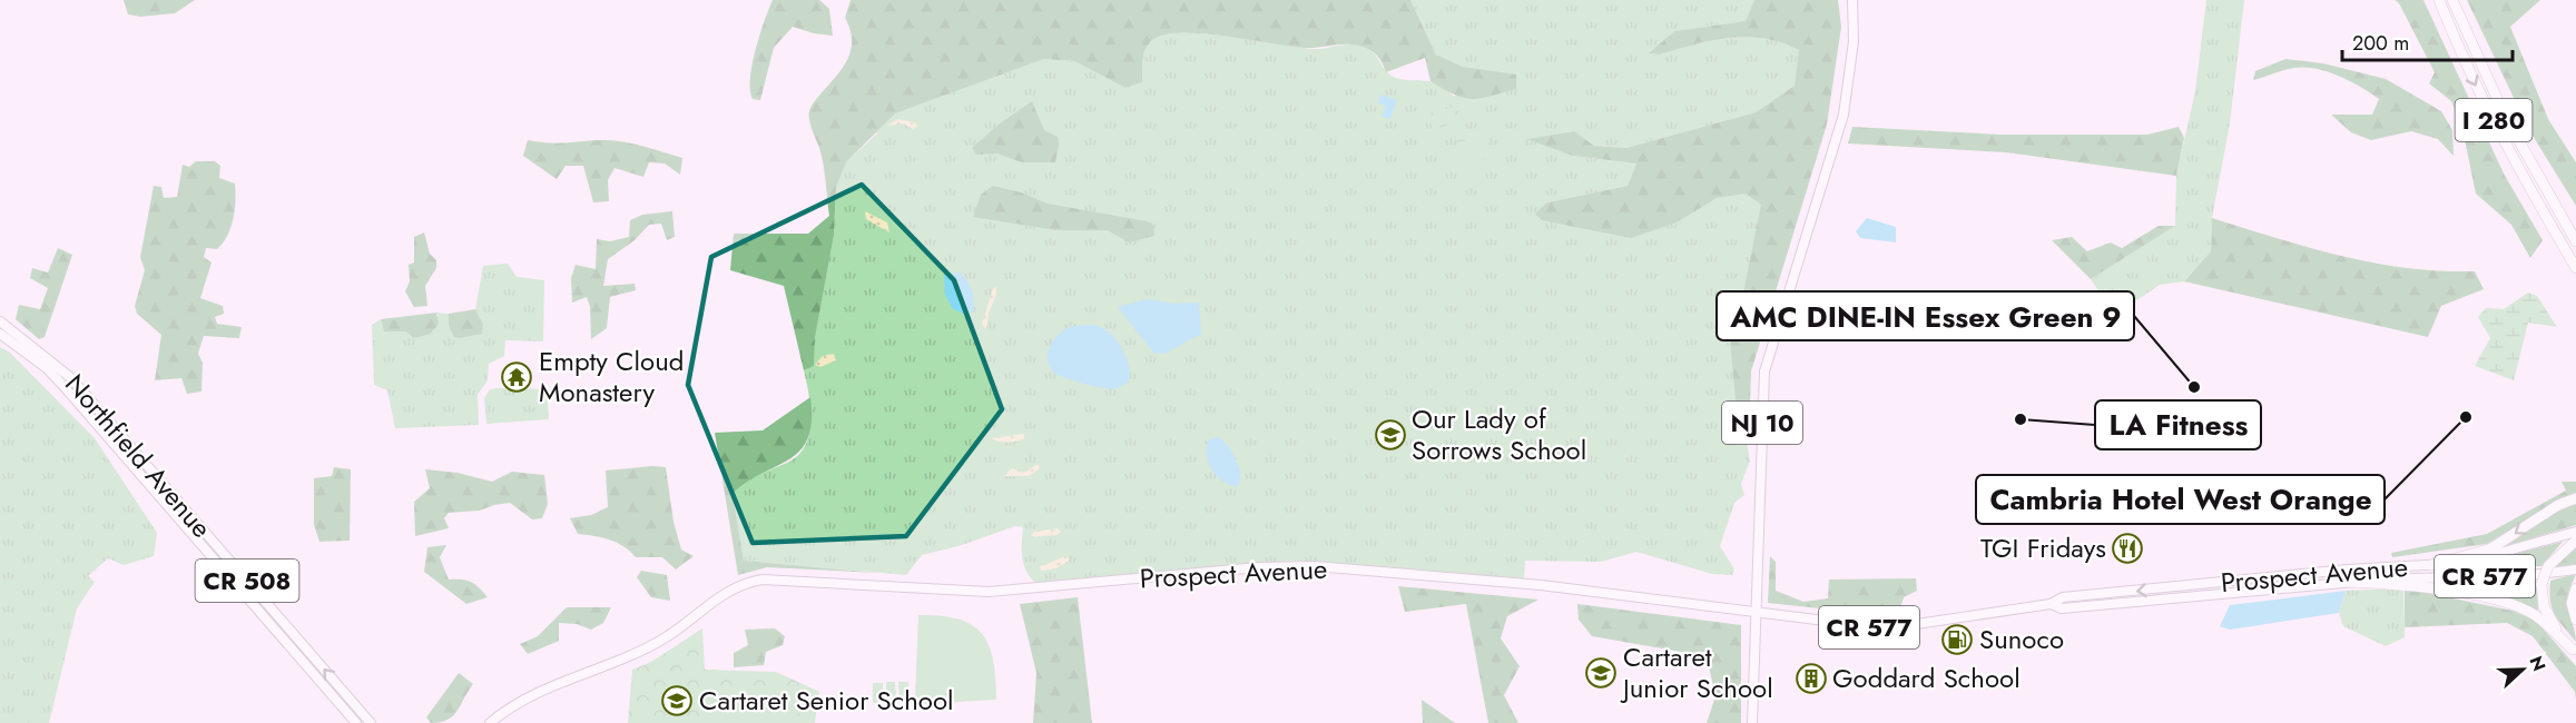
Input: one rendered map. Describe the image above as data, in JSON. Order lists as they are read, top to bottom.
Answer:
{
  "streets": {
    "highway": ["I 280"],
    "main road": [
      "NJ 10",
      "Northfield Avenue",
      "Prospect Avenue",
      "CR 577",
      "CR 508"
    ]
  },
  "crossings": [
    ["NJ 10", "Prospect Avenue"]
  ],
  "places": {
    "temple": ["Empty Cloud Monastery"],
    "other": ["AMC DINE-IN Essex Green 9", "Cambria Hotel West Orange", "LA Fitness"],
    "school or university": ["Our Lady of Sorrows School", "Cartaret Junior School", "Cartaret Senior School"],
    "restaurant": ["TGI Fridays"],
    "fuel station": ["Sunoco"],
    "building": ["Goddard School"]
  },
  "scale_bar": "200 m",
  "north": "right"
}
